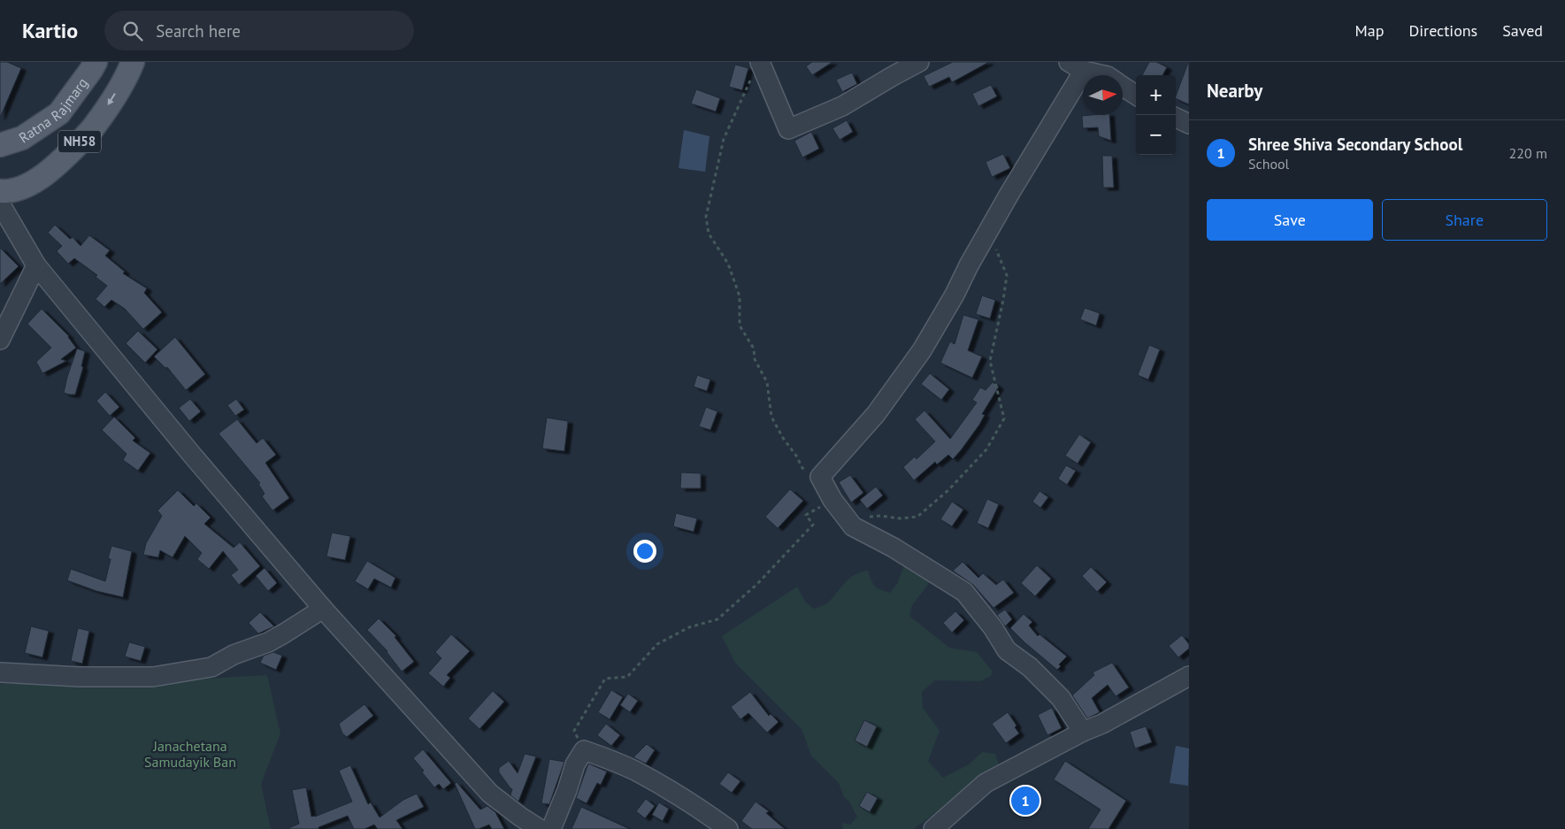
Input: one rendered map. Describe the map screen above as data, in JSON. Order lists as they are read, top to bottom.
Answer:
{
  "streets": {
    "main road": ["Ratna Rajmarg", "NH58"]
  },
  "parks": ["Janachetana Samudayik Ban"],
  "north": "right",
  "page": {
    "header": "Kartio",
    "search": "Search here",
    "nav": ["Map", "Directions", "Saved"],
    "heading": "Nearby",
    "map_buttons": ["+", "−"],
    "list": [
      {
        "mark": "1",
        "name": "Shree Shiva Secondary School",
        "note": "School",
        "value": "220 m"
      }
    ],
    "buttons": ["Save", "Share"],
    "pins": "1"
  }
}
